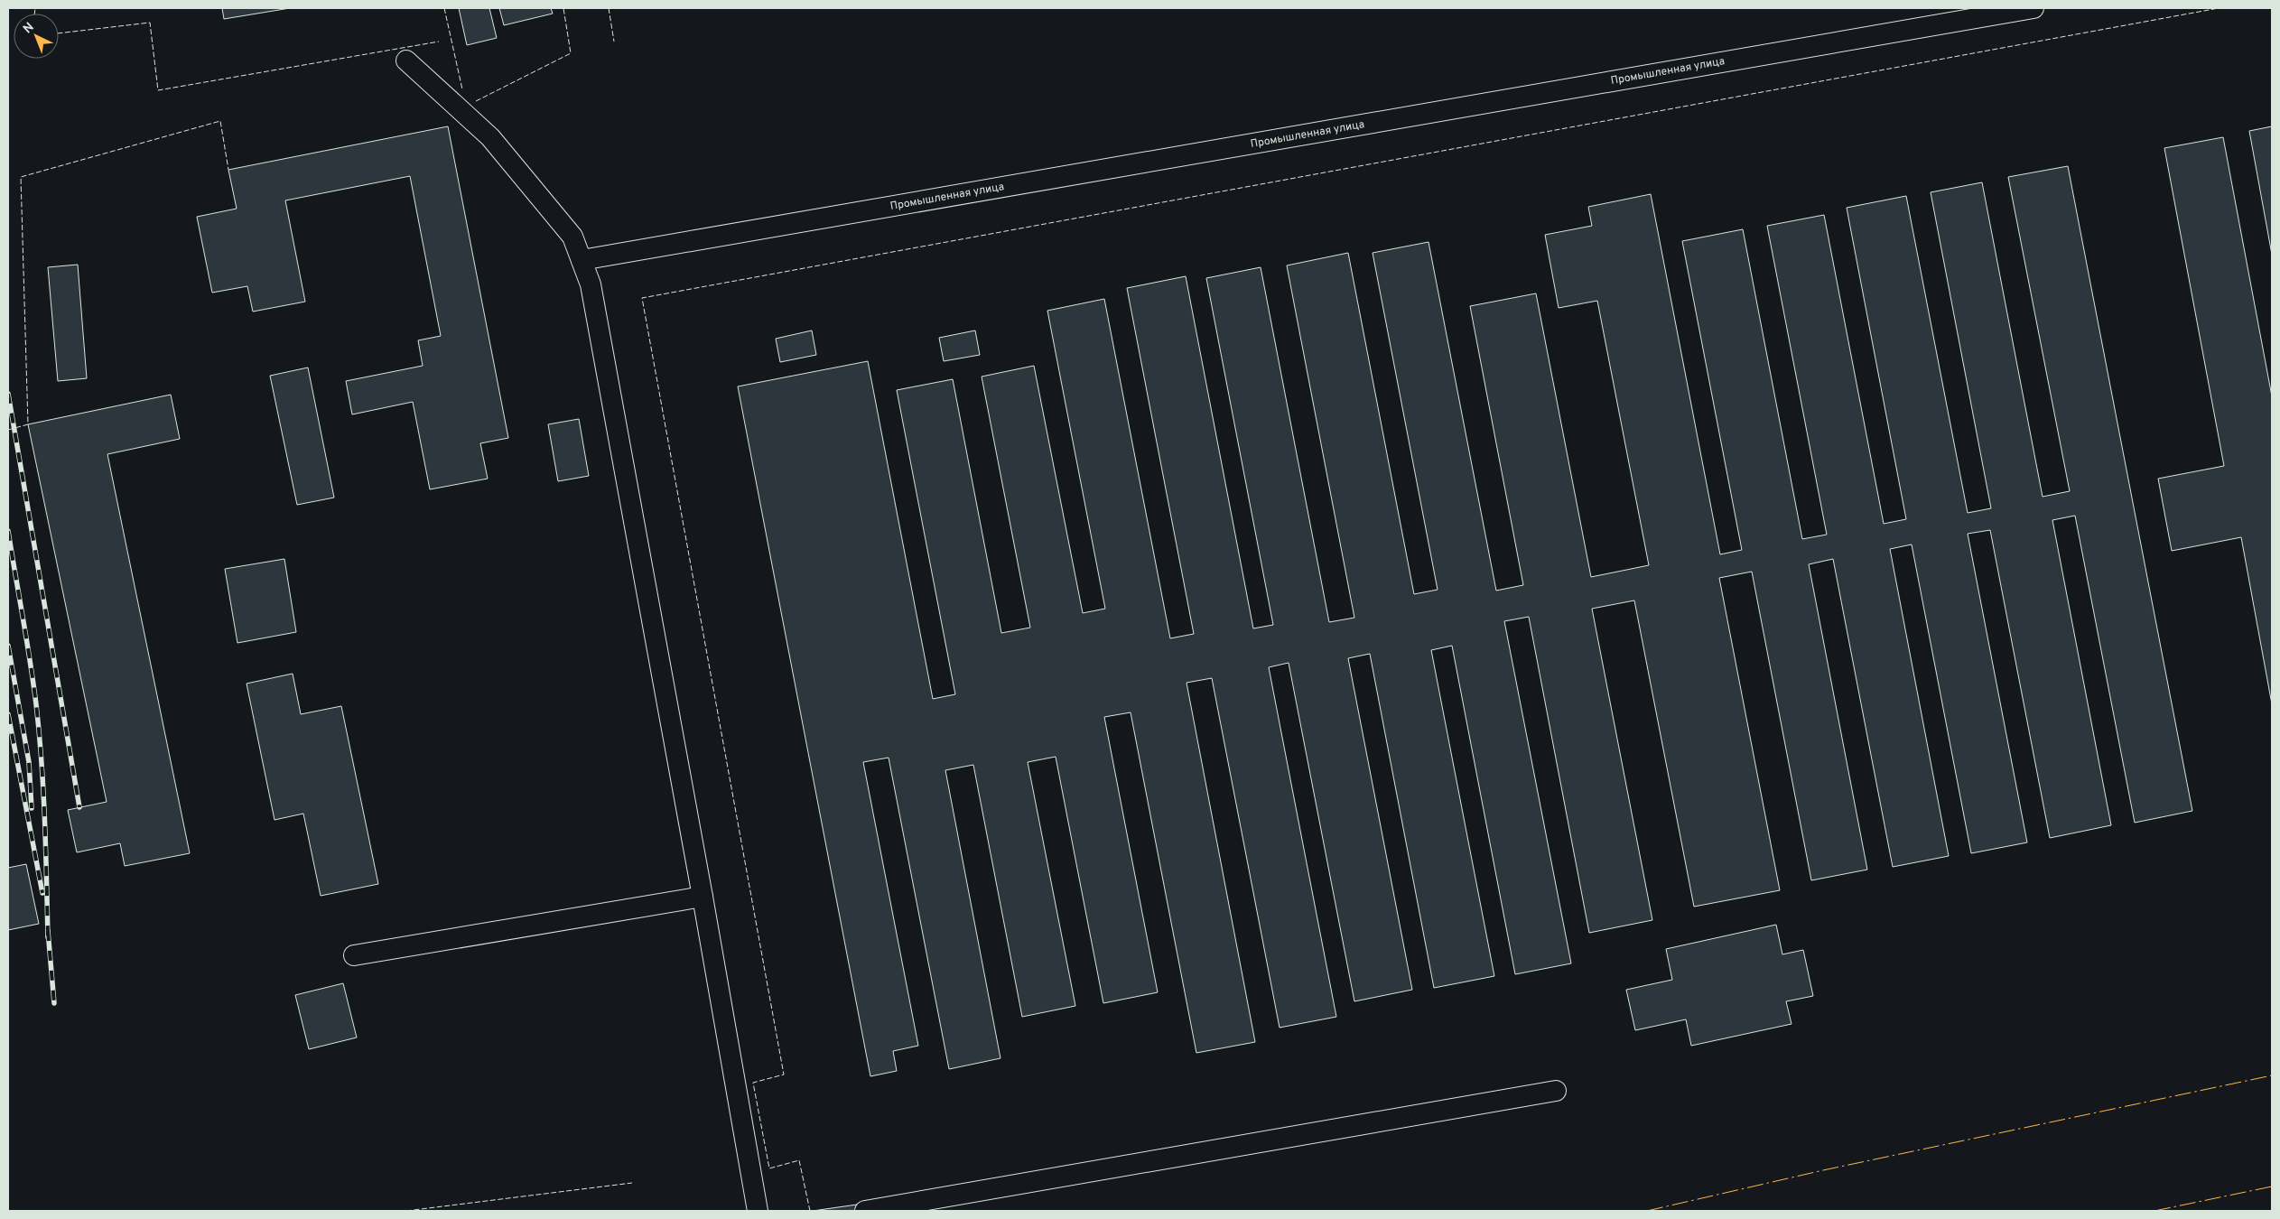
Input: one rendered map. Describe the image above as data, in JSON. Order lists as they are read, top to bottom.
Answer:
{
  "streets": {
    "street": ["Промышленная улица"]
  },
  "north": "top left"
}
